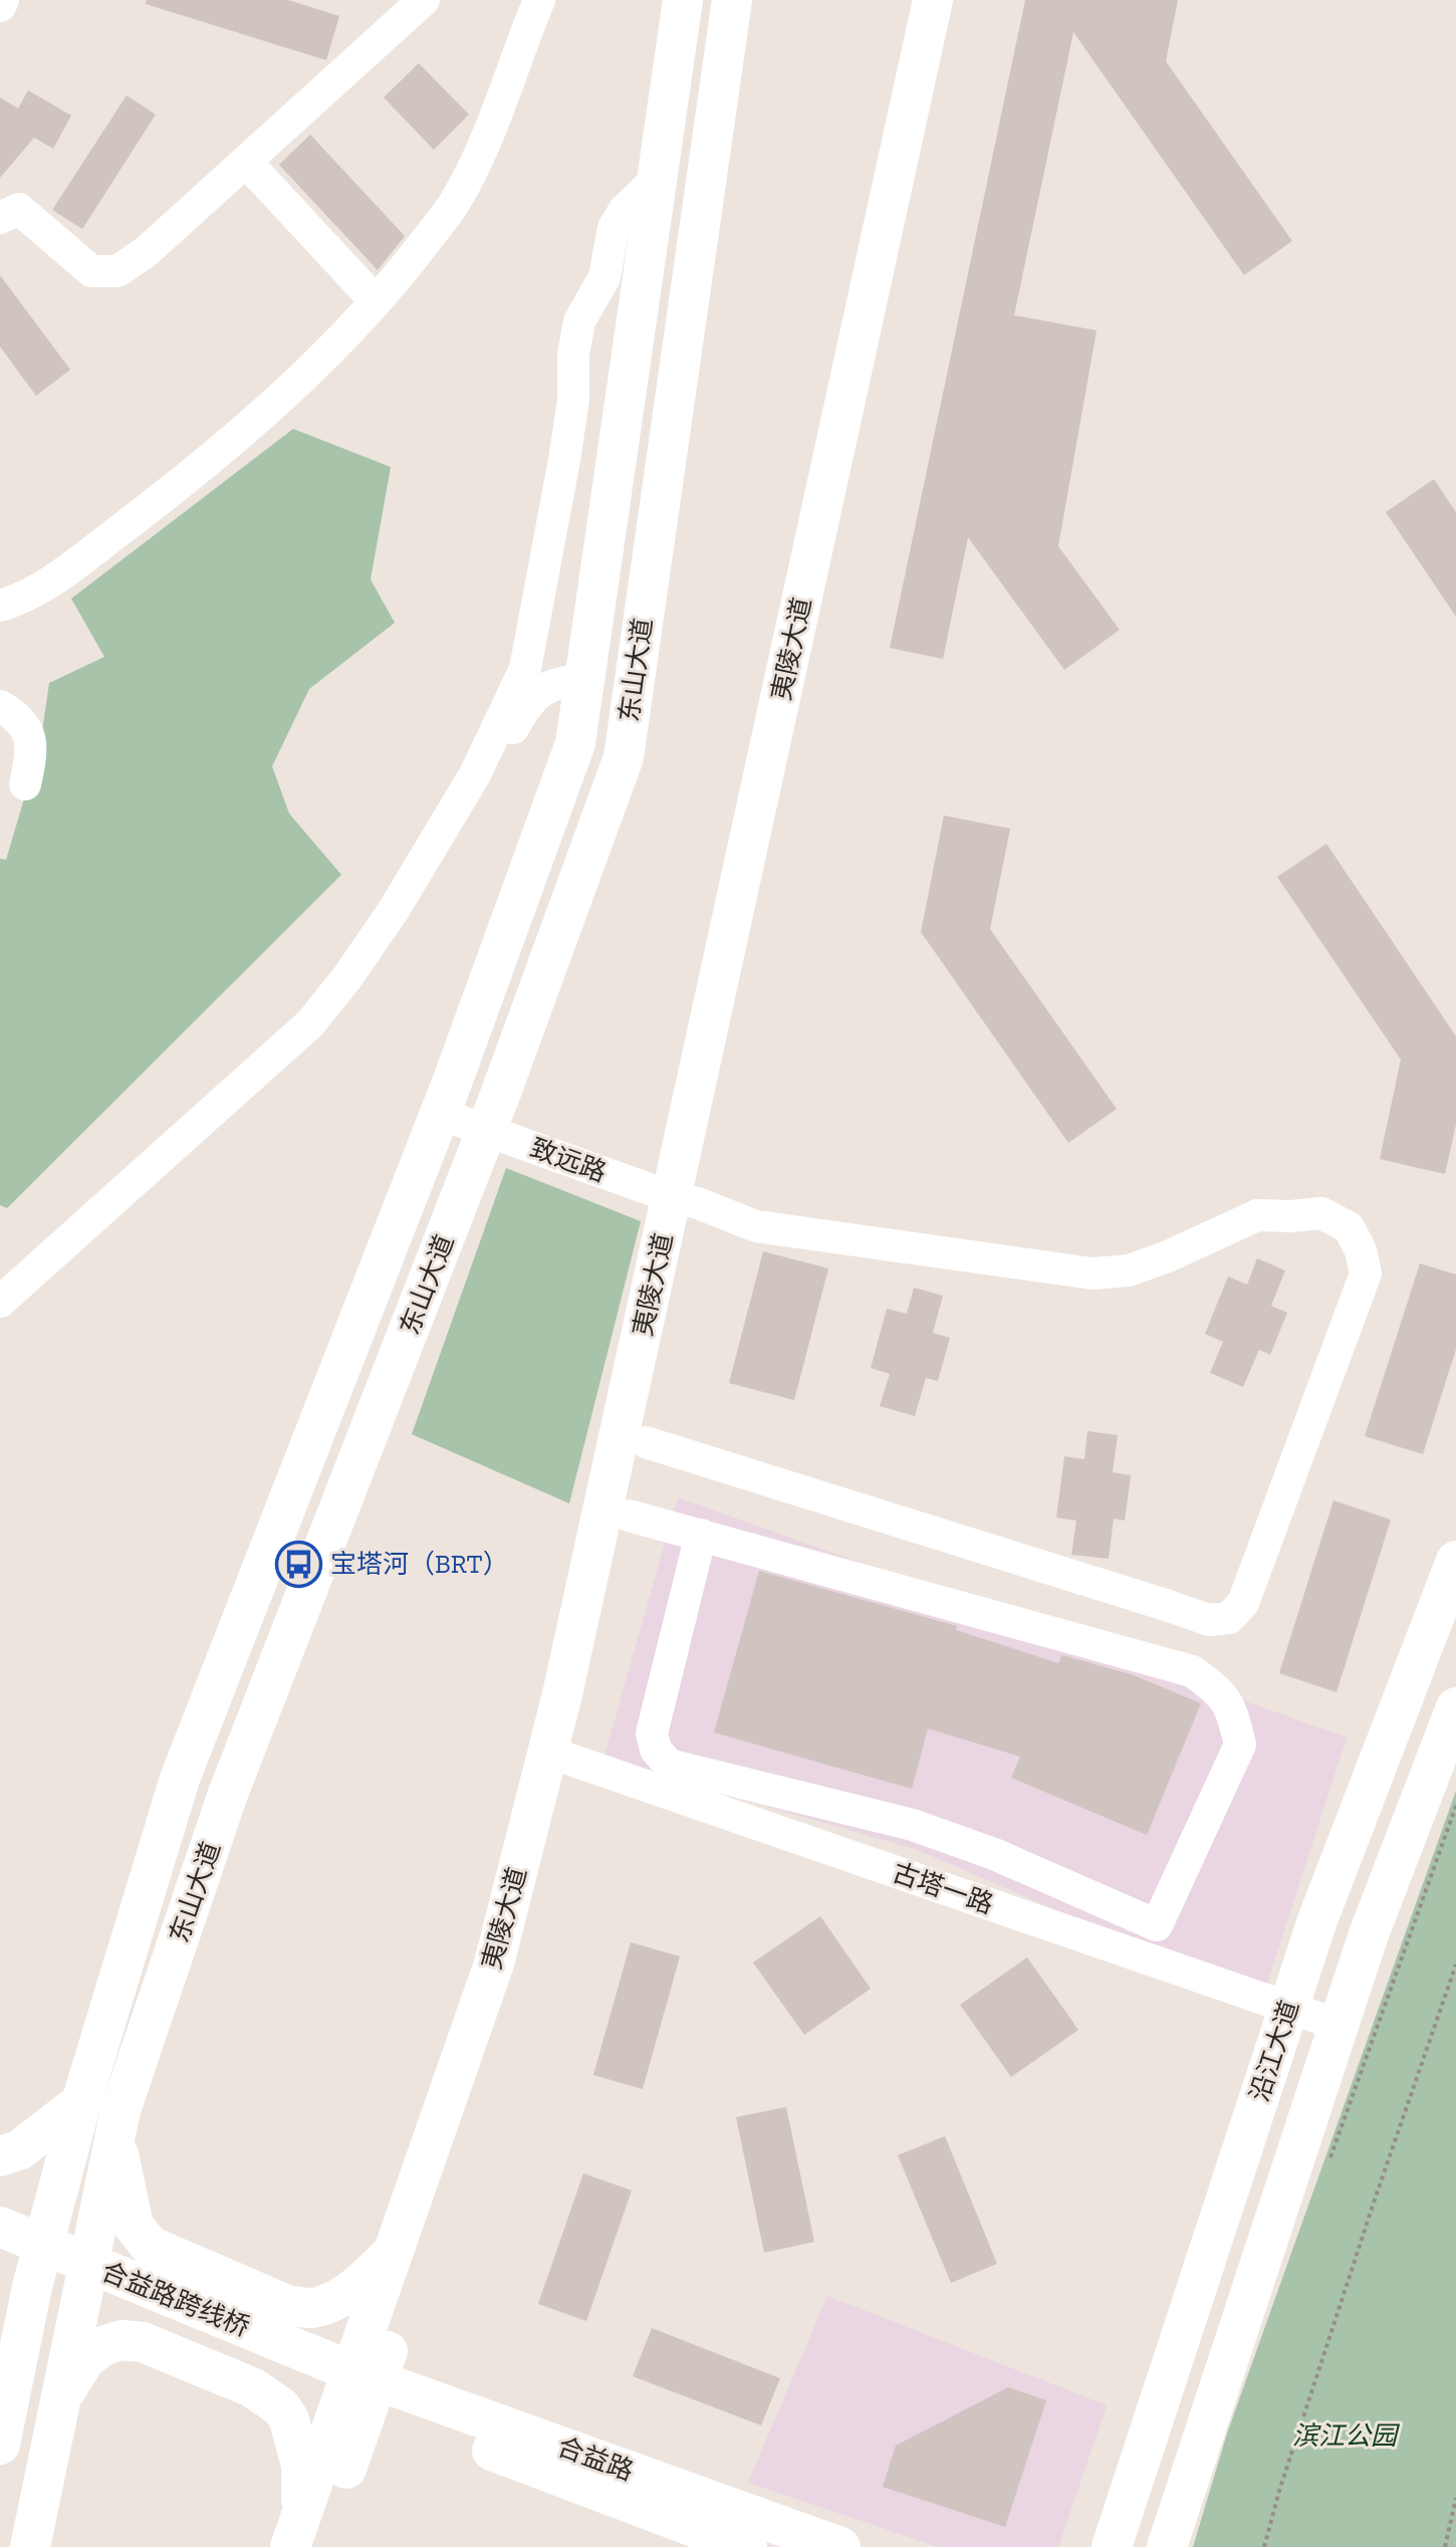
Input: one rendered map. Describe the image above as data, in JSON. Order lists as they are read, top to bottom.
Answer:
{
  "streets": {
    "main road": [
      "夷陵大道",
      "东山大道",
      "沿江大道",
      "合益路跨线桥",
      "合益路"
    ],
    "street": ["致远路", "古塔一路"]
  },
  "crossings": [
    ["夷陵大道", "致远路"],
    ["夷陵大道", "古塔一路"],
    ["夷陵大道", "合益路跨线桥"],
    ["夷陵大道", "合益路"],
    ["东山大道", "致远路"],
    ["古塔一路", "沿江大道"],
    ["合益路跨线桥", "合益路"]
  ],
  "parks": ["滨江公园"],
  "places": {
    "bus stop": ["宝塔河（BRT）"]
  }
}
